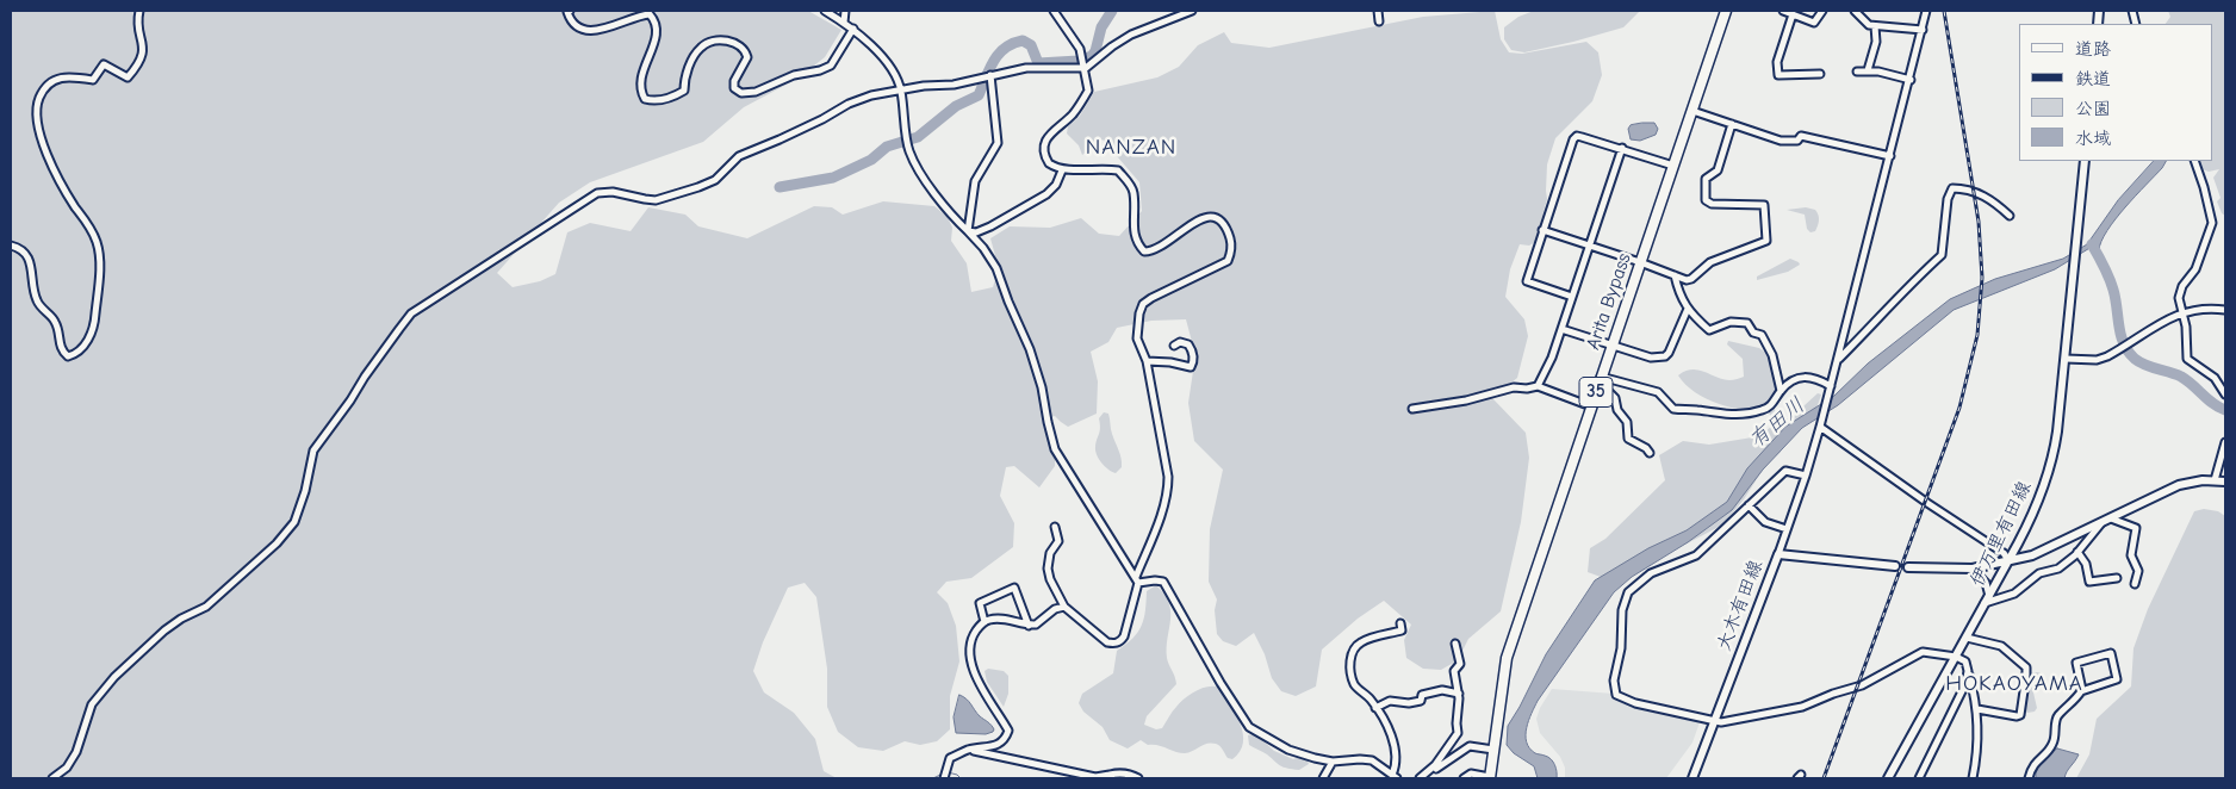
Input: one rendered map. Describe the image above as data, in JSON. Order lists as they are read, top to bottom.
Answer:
{
  "streets": {
    "highway": ["Arita Bypass", "35"],
    "main road": ["伊万里有田線", "大木有田線"]
  },
  "districts": ["NANZAN", "HOKAOYAMA"],
  "water": ["有田川"],
  "legend": [
    "道路",
    "鉄道",
    "公園",
    "水域"
  ]
}
